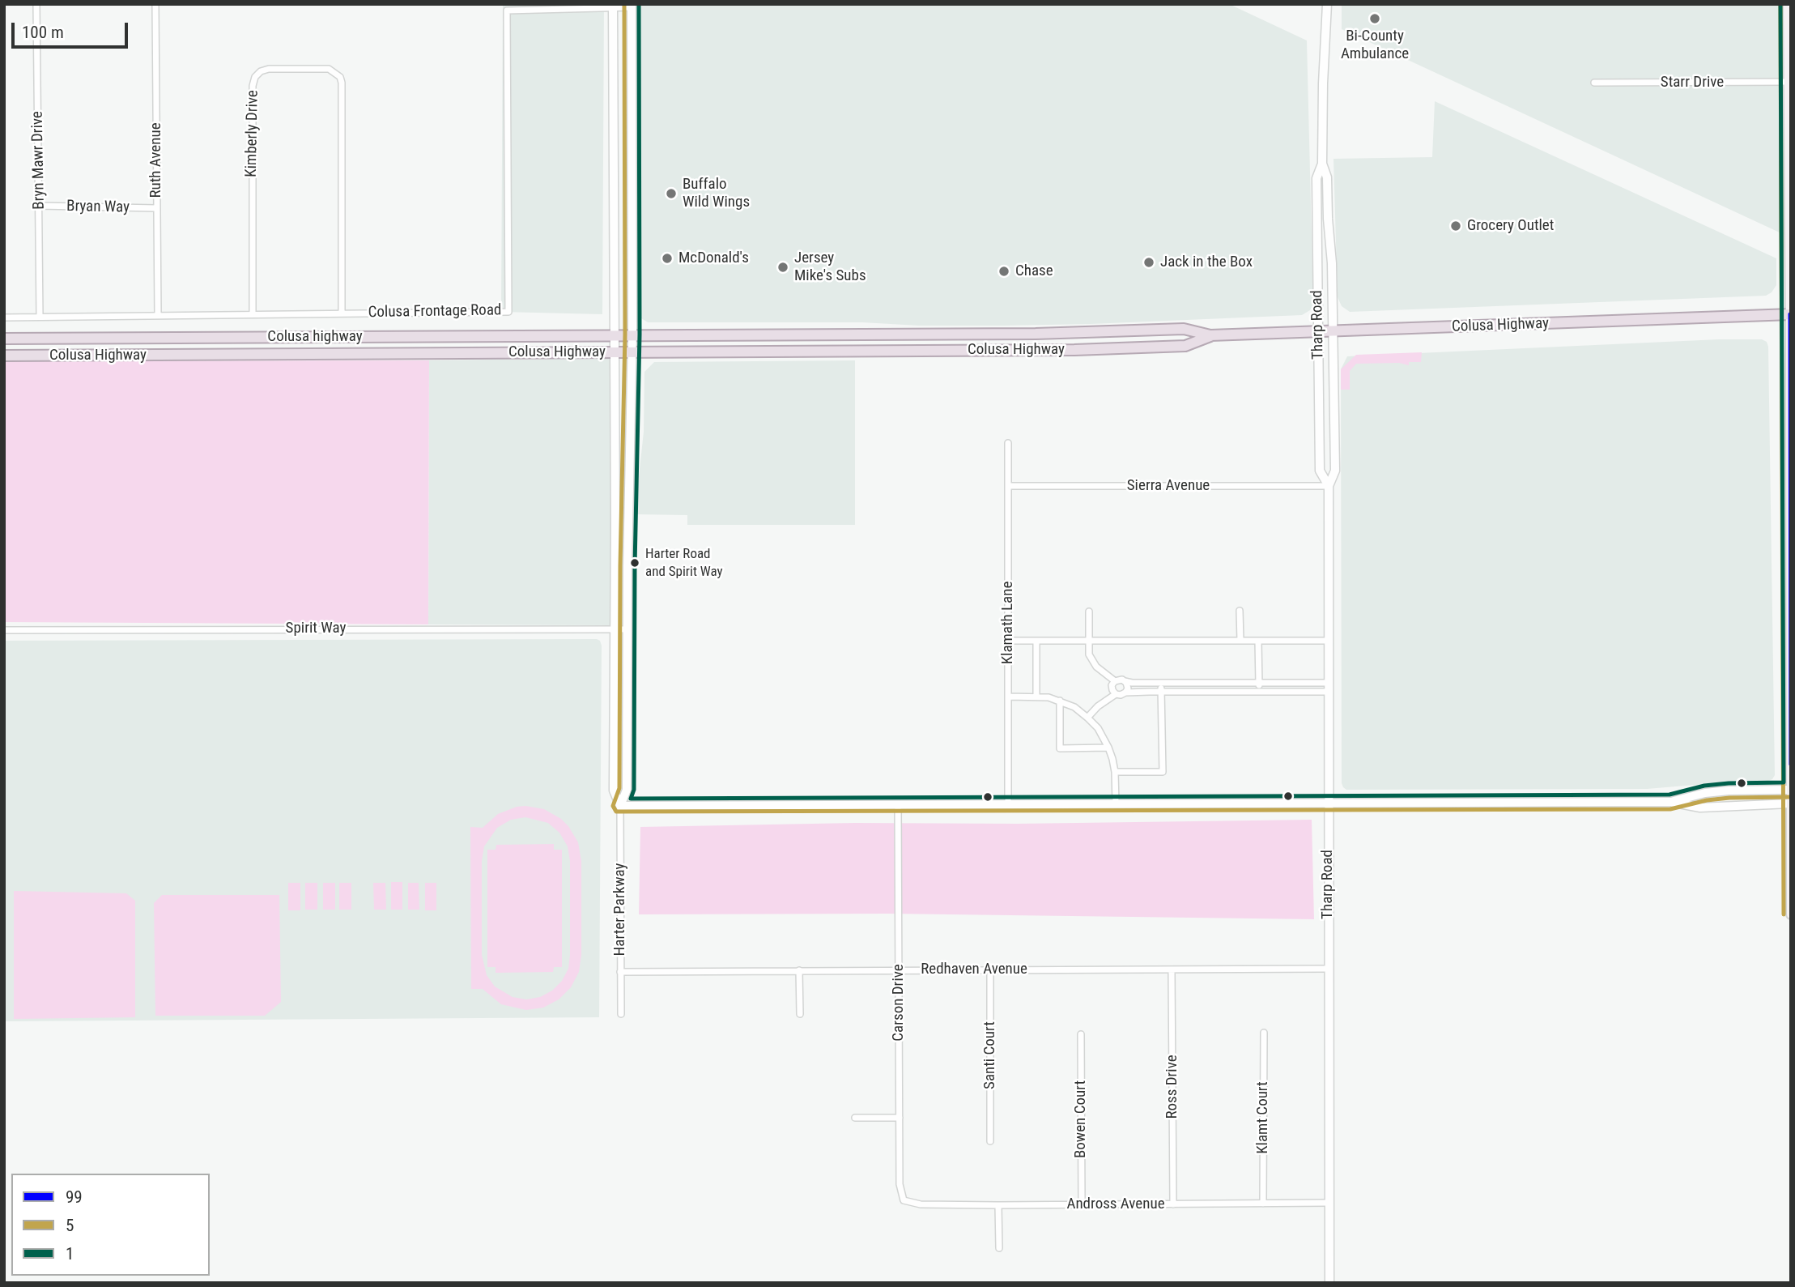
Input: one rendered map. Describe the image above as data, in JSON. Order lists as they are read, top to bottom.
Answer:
{
  "streets": {
    "highway": ["Colusa Highway", "Colusa highway"],
    "street": [
      "Starr Drive",
      "Kimberly Drive",
      "Bryn Mawr Drive",
      "Ruth Avenue",
      "Bryan Way",
      "Colusa Frontage Road",
      "Tharp Road",
      "Sierra Avenue",
      "Klamath Lane",
      "Spirit Way",
      "Harter Parkway",
      "Redhaven Avenue",
      "Carson Drive",
      "Santi Court",
      "Ross Drive",
      "Klamt Court",
      "Bowen Court",
      "Andross Avenue"
    ]
  },
  "crossings": [
    ["Kimberly Drive", "Colusa Frontage Road"],
    ["Bryn Mawr Drive", "Bryan Way"],
    ["Bryn Mawr Drive", "Colusa Frontage Road"],
    ["Ruth Avenue", "Bryan Way"],
    ["Ruth Avenue", "Colusa Frontage Road"],
    ["Colusa Frontage Road", "Harter Parkway"],
    ["Tharp Road", "Colusa Highway"],
    ["Tharp Road", "Sierra Avenue"],
    ["Tharp Road", "Redhaven Avenue"],
    ["Tharp Road", "Andross Avenue"],
    ["Colusa Highway", "Colusa highway"],
    ["Colusa Highway", "Harter Parkway"],
    ["Colusa highway", "Harter Parkway"],
    ["Sierra Avenue", "Klamath Lane"],
    ["Spirit Way", "Harter Parkway"],
    ["Harter Parkway", "Redhaven Avenue"],
    ["Redhaven Avenue", "Carson Drive"],
    ["Redhaven Avenue", "Santi Court"],
    ["Redhaven Avenue", "Ross Drive"],
    ["Carson Drive", "Andross Avenue"],
    ["Ross Drive", "Andross Avenue"],
    ["Klamt Court", "Andross Avenue"],
    ["Bowen Court", "Andross Avenue"]
  ],
  "places": [
    "Bi-County Ambulance",
    "Buffalo Wild Wings",
    "Grocery Outlet",
    "McDonald's",
    "Jack in the Box",
    "Jersey Mike's Subs",
    "Chase",
    "Harter Road and Spirit Way"
  ],
  "lines": ["transit line 5", "transit line 1", "transit line 99"],
  "legend": ["99", "5", "1"],
  "scale_bar": "100 m"
}
